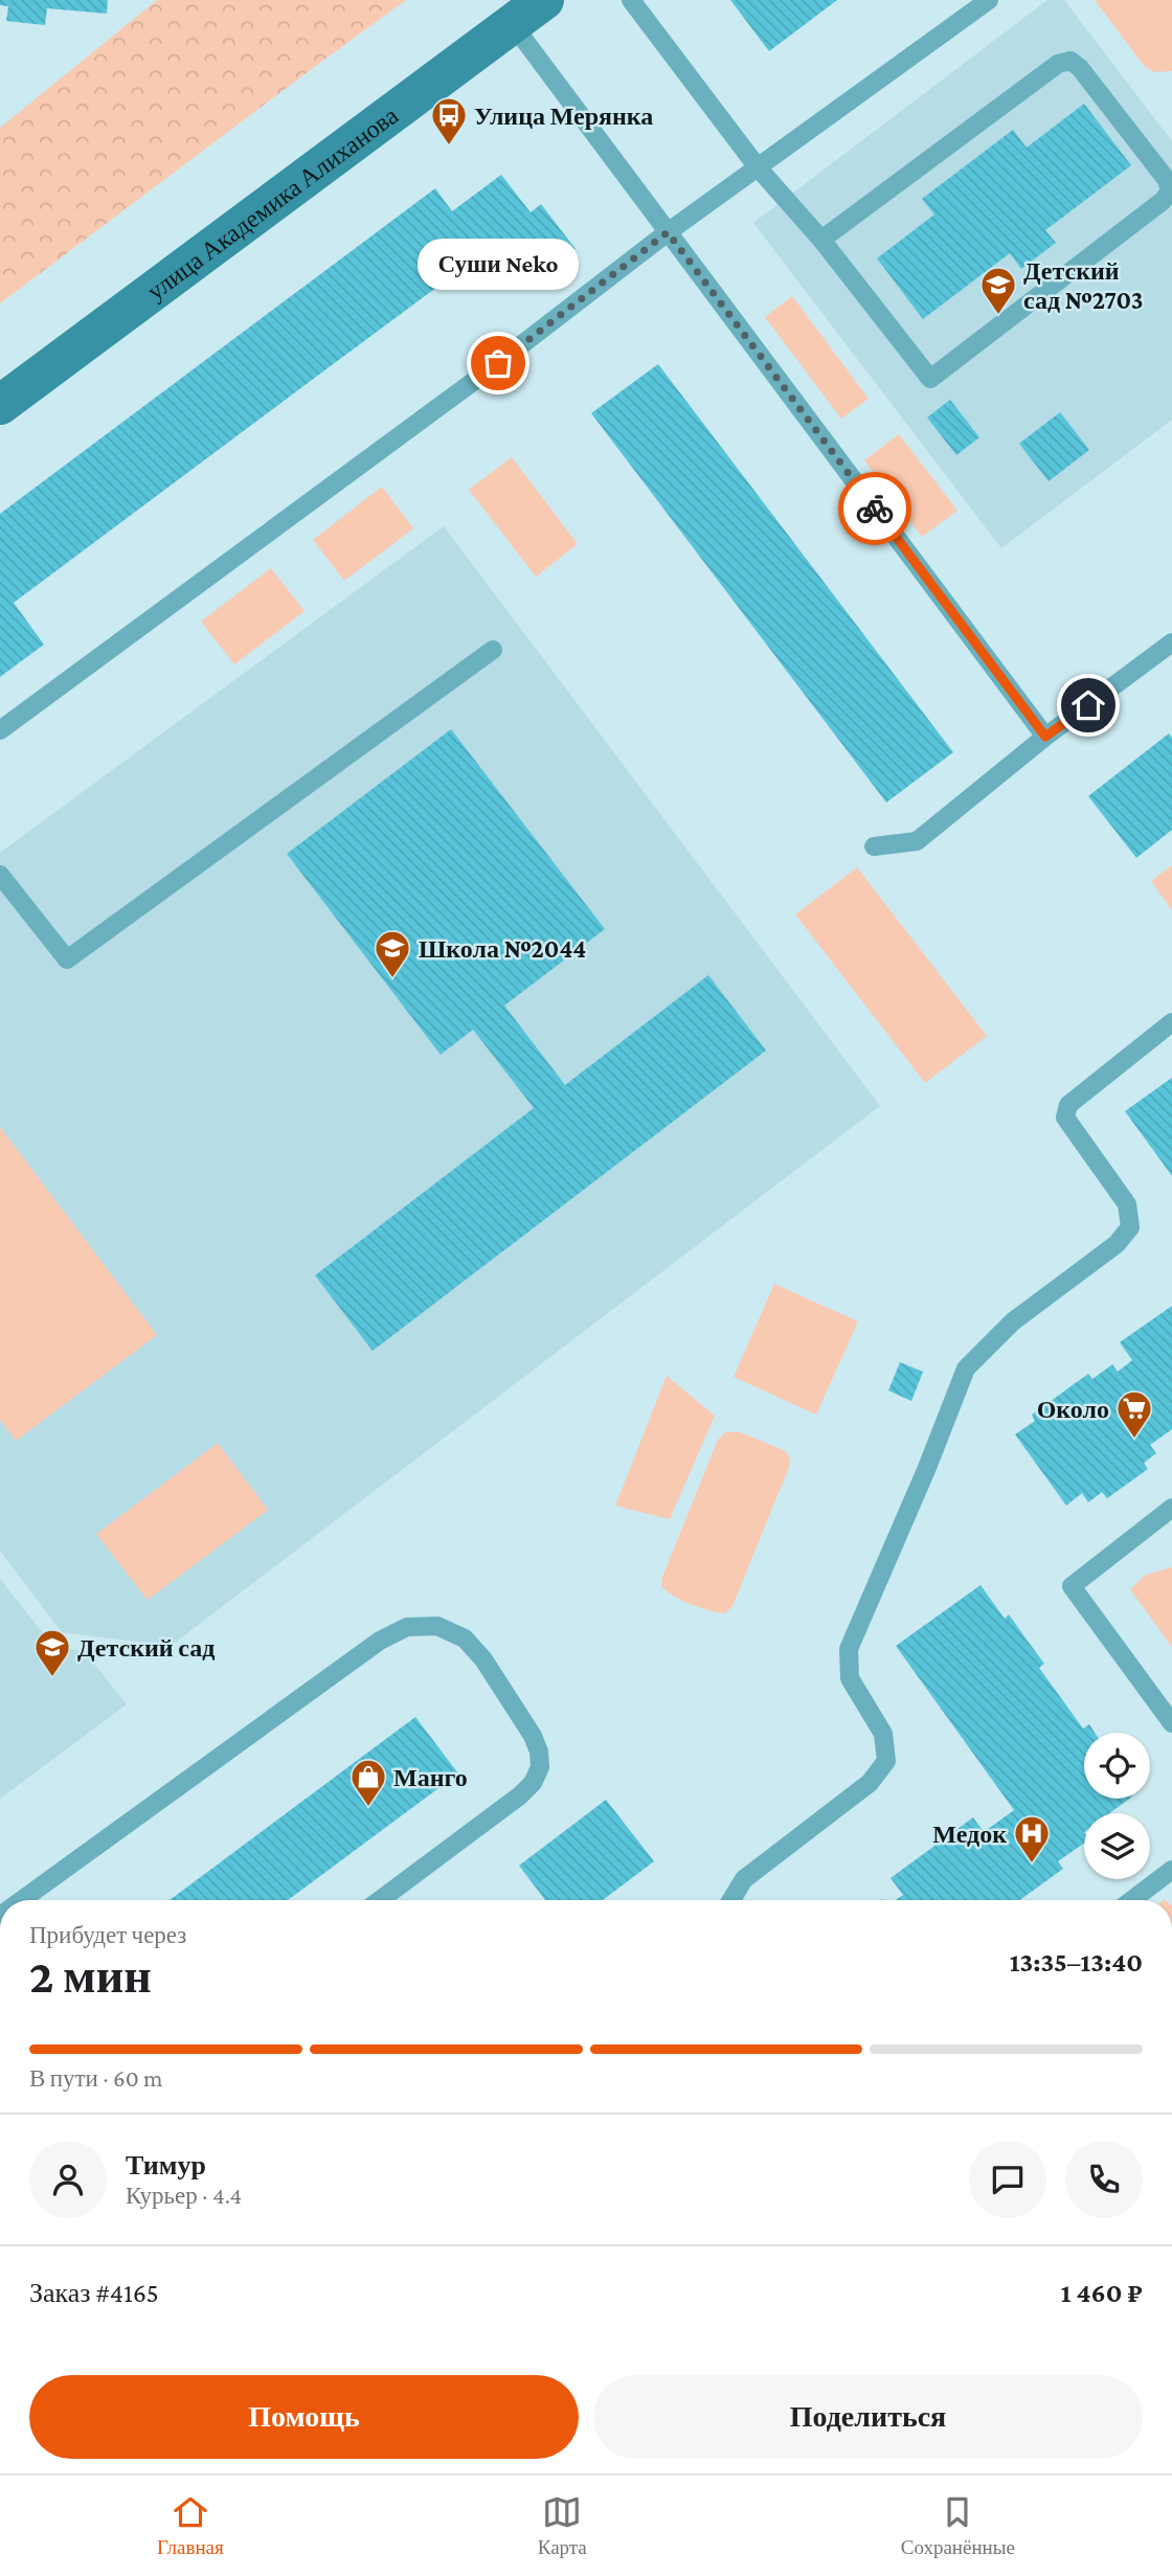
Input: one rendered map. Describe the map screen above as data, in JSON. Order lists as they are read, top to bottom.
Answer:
{
  "streets": {
    "street": ["улица Академика Алиханова"]
  },
  "places": {
    "bus stop": ["Улица Мерянка"],
    "school or university": ["Детский сад №2703", "Школа №2044", "Детский сад"],
    "other": ["Суши Neko"],
    "supermarket": ["Около"],
    "shop": ["Манго"],
    "hospital": ["Медок"]
  },
  "page": {
    "bubble": "Суши Neko",
    "heading": ["2 мин", "Прибудет через", "13:35–13:40"],
    "panel": [
      "Тимур",
      "Курьер · 4.4",
      "Заказ #4165",
      "1 460 ₽"
    ],
    "bar": "В пути · 60 m",
    "buttons": ["Помощь", "Поделиться"],
    "tabs": ["Главная", "Карта", "Сохранённые"]
  }
}
